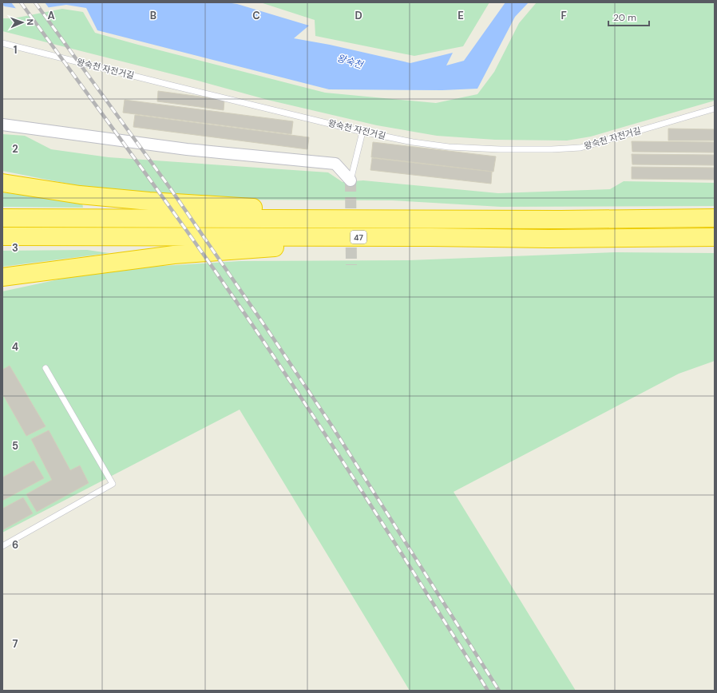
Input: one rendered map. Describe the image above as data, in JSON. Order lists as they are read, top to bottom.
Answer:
{
  "streets": {
    "highway": ["47"],
    "lane": ["왕숙천 자전거길"]
  },
  "water": ["왕숙천"],
  "scale_bar": "20 m",
  "north": "right",
  "grid": {
    "columns": [
      "A",
      "B",
      "C",
      "D",
      "E",
      "F"
    ],
    "rows": [
      "1",
      "2",
      "3",
      "4",
      "5",
      "6",
      "7"
    ]
  }
}
